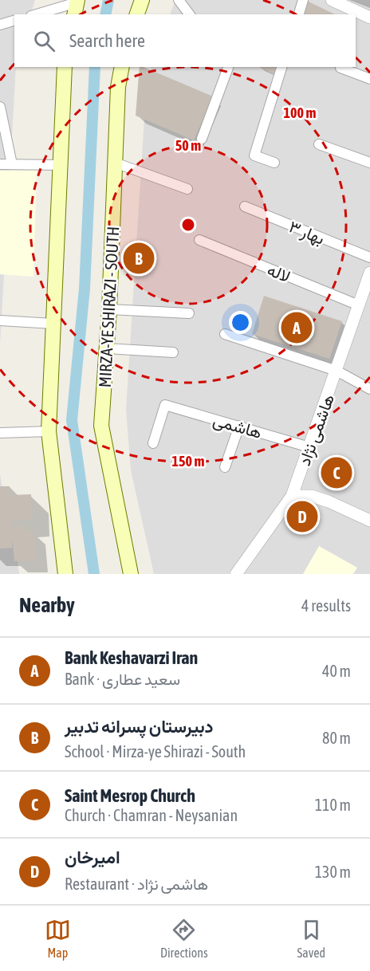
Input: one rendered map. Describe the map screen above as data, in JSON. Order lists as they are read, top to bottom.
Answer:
{
  "streets": {
    "main road": ["MIRZA-YE SHIRAZI - SOUTH"],
    "street": [
      "بهار ۳",
      "لاله",
      "هاشمی",
      "هاشمی نژاد"
    ]
  },
  "crossings": [
    ["لاله", "هاشمی نژاد"],
    ["هاشمی", "هاشمی نژاد"]
  ],
  "page": {
    "search": "Search here",
    "pins": [
      "B",
      "A",
      "C",
      "D"
    ],
    "heading": ["Nearby", "4 results"],
    "list": [
      {
        "mark": "A",
        "name": "Bank Keshavarzi Iran",
        "note": "Bank · سعید عطاری",
        "value": "40 m"
      },
      {
        "mark": "B",
        "name": "دبیرستان پسرانه تدبیر",
        "note": "School · Mirza-ye Shirazi - South",
        "value": "80 m"
      },
      {
        "mark": "C",
        "name": "Saint Mesrop Church",
        "note": "Church · Chamran - Neysanian",
        "value": "110 m"
      },
      {
        "mark": "D",
        "name": "امیرخان",
        "note": "Restaurant · هاشمی نژاد",
        "value": "130 m"
      }
    ],
    "nav": ["Map", "Directions", "Saved"]
  },
  "rings": ["100 m", "50 m", "150 m"]
}
